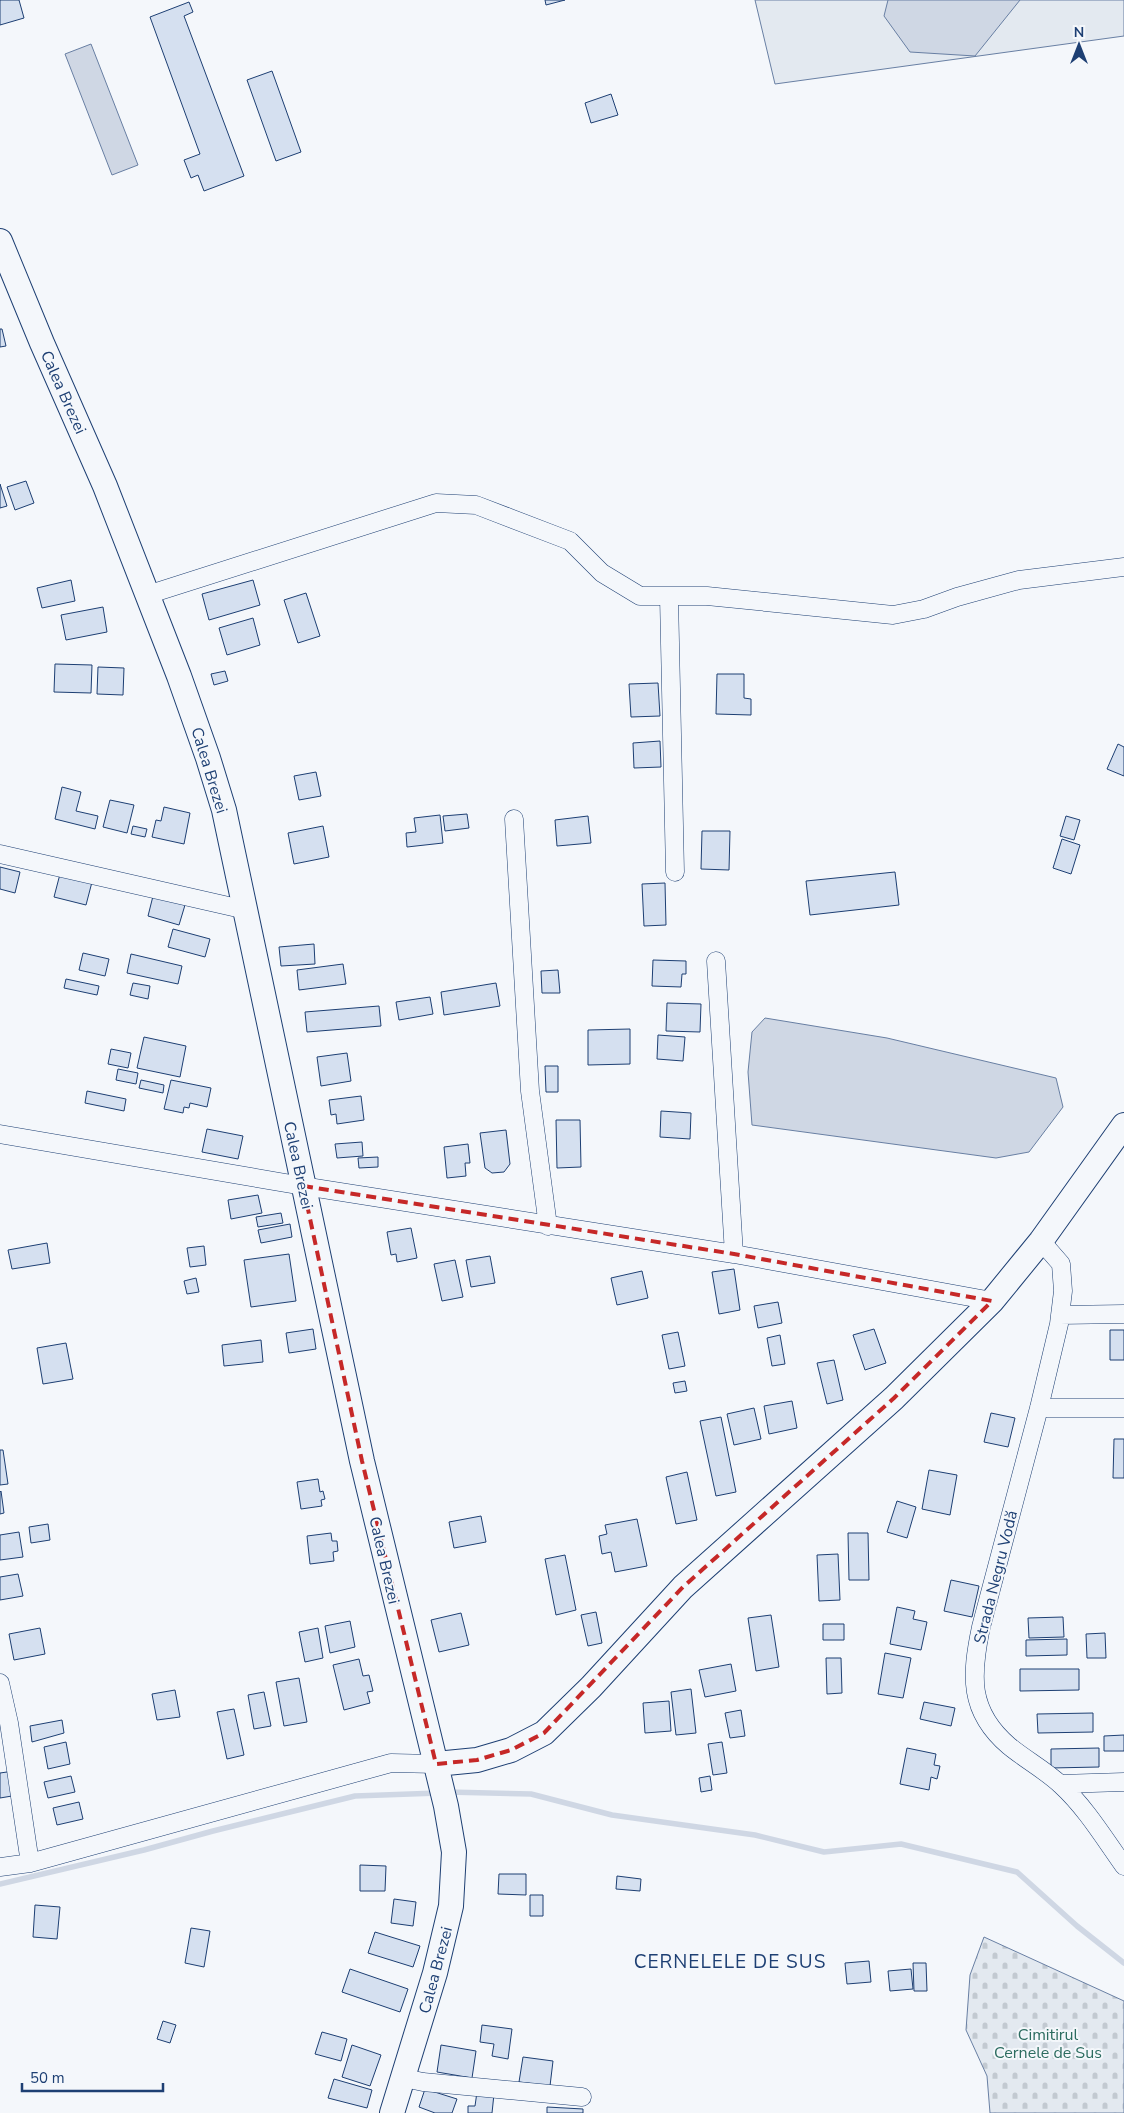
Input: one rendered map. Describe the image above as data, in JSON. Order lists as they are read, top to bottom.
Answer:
{
  "streets": {
    "street": ["Calea Brezei", "Strada Negru Vodă"]
  },
  "districts": ["CERNELELE DE SUS"],
  "parks": ["Cimitirul Cernele de Sus"],
  "scale_bar": "50 m",
  "north": "top"
}
